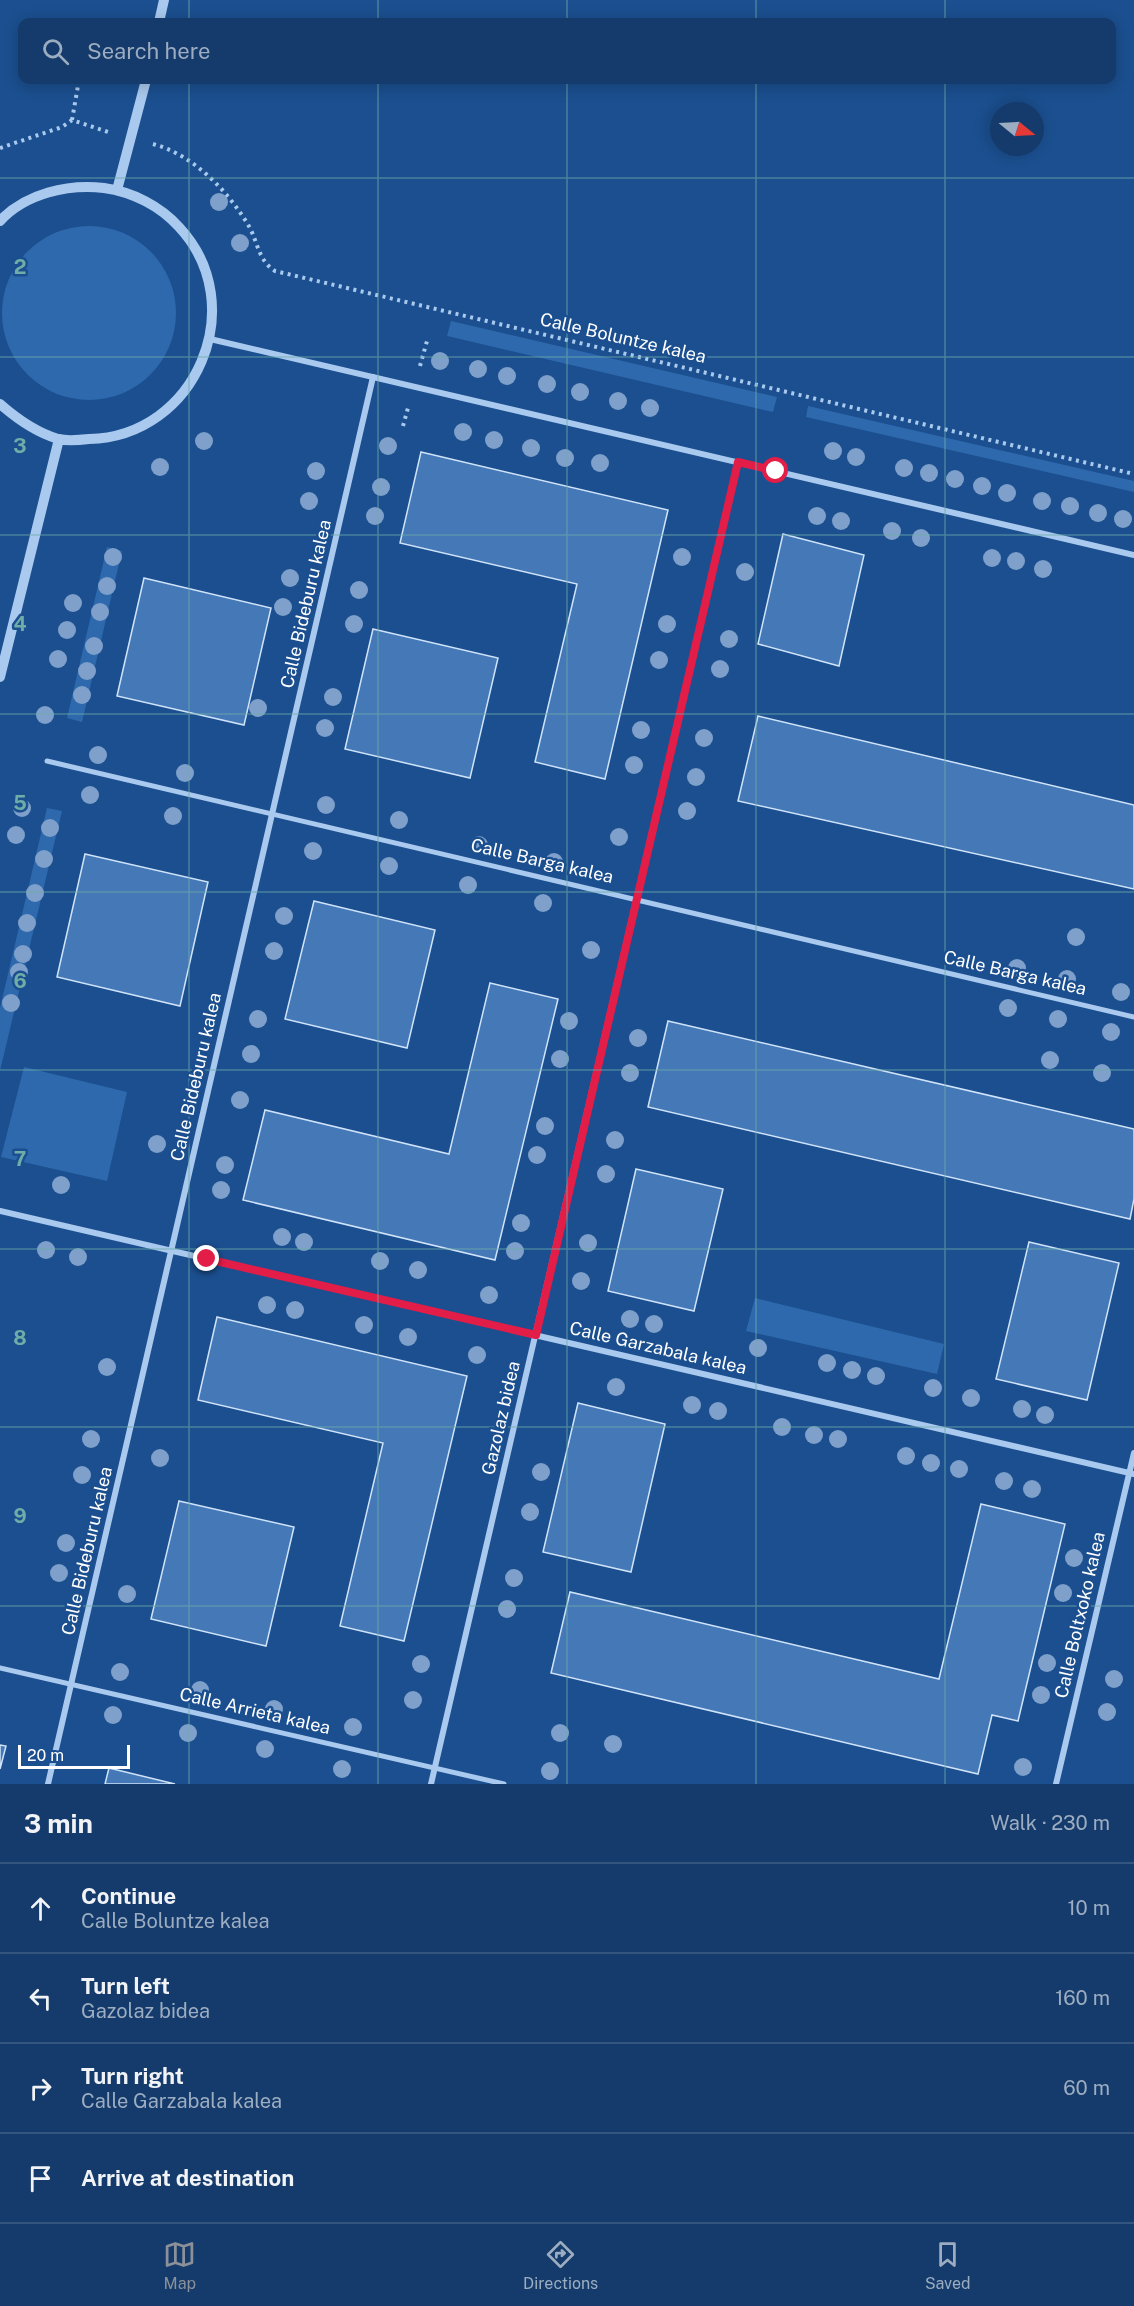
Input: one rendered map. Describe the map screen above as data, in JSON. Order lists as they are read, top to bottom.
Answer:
{
  "streets": {
    "street": [
      "Calle Bideburu kalea",
      "Calle Barga kalea",
      "Calle Garzabala kalea",
      "Gazolaz bidea",
      "Calle Boltxoko kalea",
      "Calle Arrieta kalea"
    ],
    "path": ["Calle Boluntze kalea"]
  },
  "crossings": [
    ["Calle Bideburu kalea", "Calle Barga kalea"],
    ["Calle Bideburu kalea", "Calle Garzabala kalea"],
    ["Calle Bideburu kalea", "Calle Arrieta kalea"],
    ["Calle Barga kalea", "Gazolaz bidea"],
    ["Calle Garzabala kalea", "Gazolaz bidea"],
    ["Calle Garzabala kalea", "Calle Boltxoko kalea"],
    ["Gazolaz bidea", "Calle Arrieta kalea"]
  ],
  "scale_bar": "20 m",
  "north": "right",
  "page": {
    "search": "Search here",
    "scale": "20 m",
    "heading": ["3 min", "Walk · 230 m"],
    "list": [
      ["Continue", "Calle Boluntze kalea", "10 m"],
      ["Turn left", "Gazolaz bidea", "160 m"],
      ["Turn right", "Calle Garzabala kalea", "60 m"],
      "Arrive at destination"
    ],
    "nav": ["Map", "Directions", "Saved"]
  },
  "grid": {
    "rows": [
      "2",
      "3",
      "4",
      "5",
      "6",
      "7",
      "8",
      "9"
    ]
  }
}
